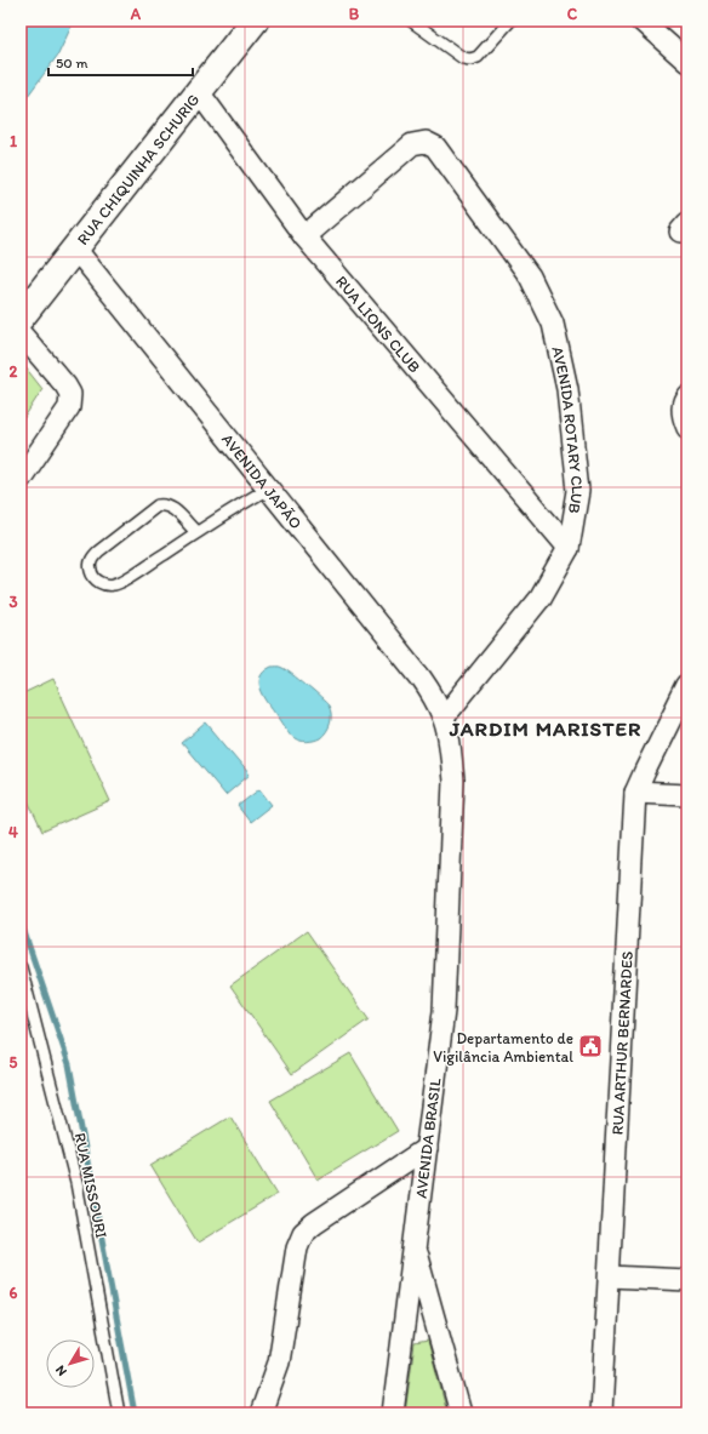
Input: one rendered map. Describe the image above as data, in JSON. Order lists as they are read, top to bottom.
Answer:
{
  "streets": {
    "street": [
      "RUA CHIQUINHA SCHURIG",
      "RUA LIONS CLUB",
      "AVENIDA ROTARY CLUB",
      "AVENIDA JAPÃO",
      "RUA ARTHUR BERNARDES",
      "AVENIDA BRASIL"
    ],
    "lane": ["RUA MISSOURI"]
  },
  "crossings": [
    ["RUA CHIQUINHA SCHURIG", "RUA LIONS CLUB"],
    ["RUA CHIQUINHA SCHURIG", "AVENIDA JAPÃO"],
    ["RUA LIONS CLUB", "AVENIDA ROTARY CLUB"],
    ["AVENIDA ROTARY CLUB", "AVENIDA JAPÃO"],
    ["AVENIDA ROTARY CLUB", "AVENIDA BRASIL"],
    ["AVENIDA JAPÃO", "AVENIDA BRASIL"]
  ],
  "districts": ["JARDIM MARISTER"],
  "places": {
    "public building": ["Departamento de Vigilância Ambiental"]
  },
  "scale_bar": "50 m",
  "north": "bottom left",
  "grid": {
    "columns": ["A", "B", "C"],
    "rows": [
      "1",
      "2",
      "3",
      "4",
      "5",
      "6"
    ]
  }
}
